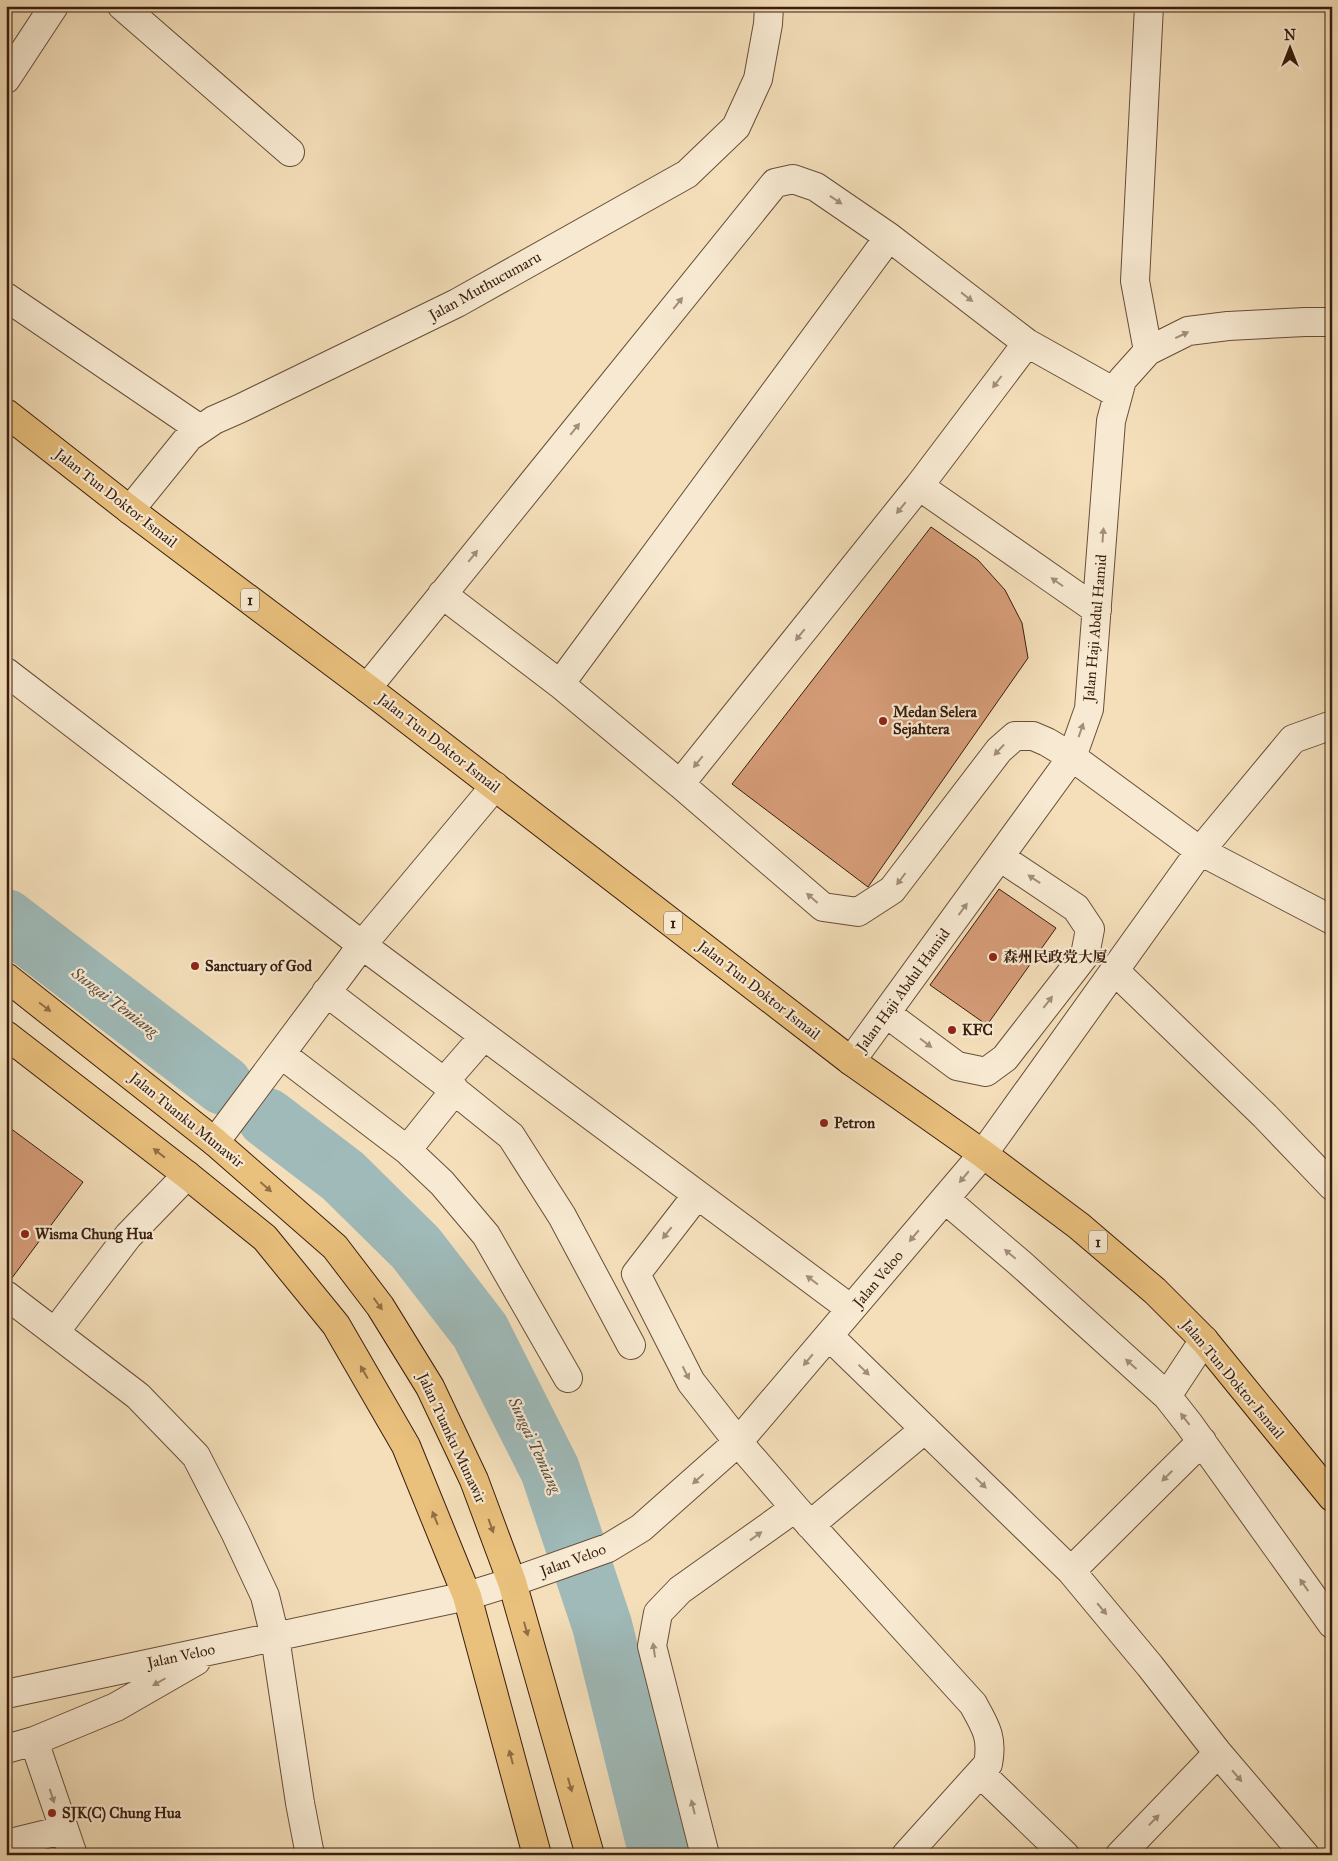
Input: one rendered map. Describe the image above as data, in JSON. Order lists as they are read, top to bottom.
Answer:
{
  "streets": {
    "main road": ["Jalan Tun Doktor Ismail", "1", "Jalan Tuanku Munawir"],
    "street": ["Jalan Muthucumaru", "Jalan Haji Abdul Hamid", "Jalan Veloo"]
  },
  "crossings": [
    ["Jalan Muthucumaru", "Jalan Tun Doktor Ismail"],
    ["Jalan Tun Doktor Ismail", "Jalan Haji Abdul Hamid"],
    ["Jalan Tun Doktor Ismail", "Jalan Veloo"],
    ["Jalan Tuanku Munawir", "Jalan Veloo"]
  ],
  "water": ["Sungai Temiang"],
  "places": [
    "Medan Selera Sejahtera",
    "森州民政党大厦",
    "Sanctuary of God",
    "KFC",
    "Petron",
    "Wisma Chung Hua",
    "SJK(C) Chung Hua"
  ],
  "north": "top"
}
